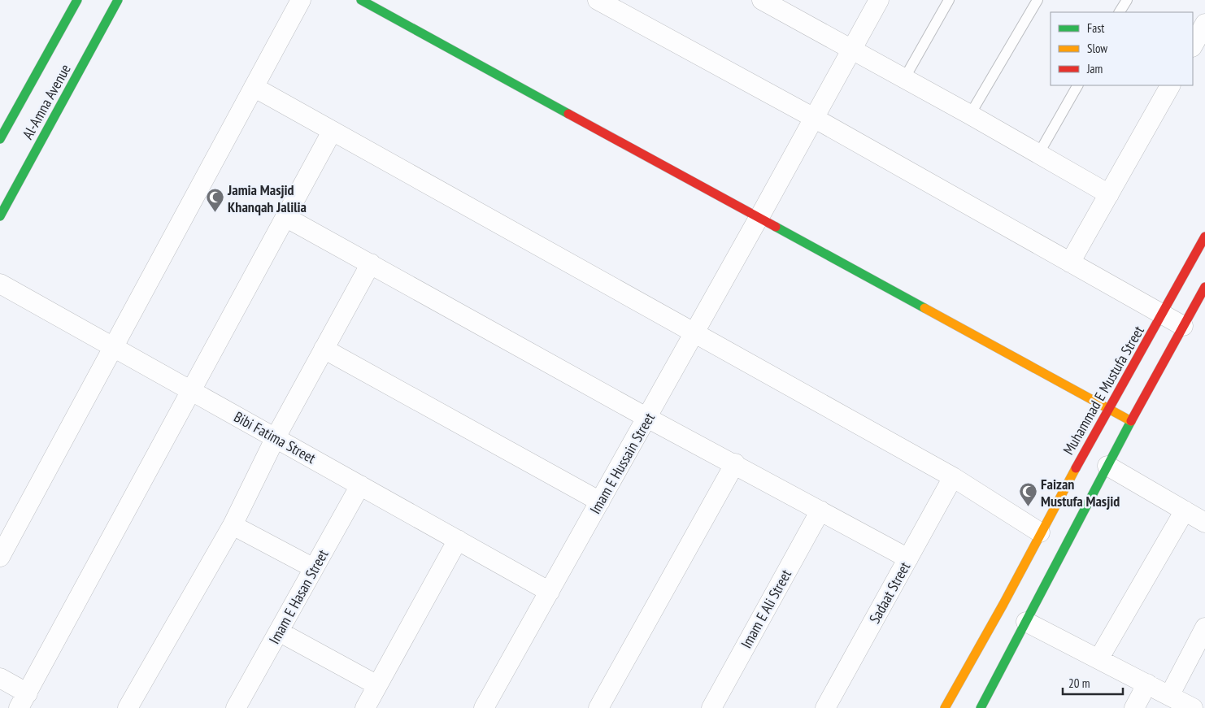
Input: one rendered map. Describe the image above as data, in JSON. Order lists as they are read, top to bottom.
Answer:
{
  "streets": {
    "street": [
      "Al-Amna Avenue",
      "Muhammad E Mustufa Street",
      "Bibi Fatima Street",
      "Imam E Hussain Street",
      "Sadaat Street",
      "Imam E Hasan Street",
      "Imam E Ali Street"
    ]
  },
  "crossings": [
    ["Bibi Fatima Street", "Imam E Hussain Street"],
    ["Bibi Fatima Street", "Imam E Hasan Street"]
  ],
  "places": {
    "mosque": ["Jamia Masjid Khanqah Jalilia", "Faizan Mustufa Masjid"]
  },
  "legend": ["Fast", "Slow", "Jam"],
  "scale_bar": "20 m"
}
